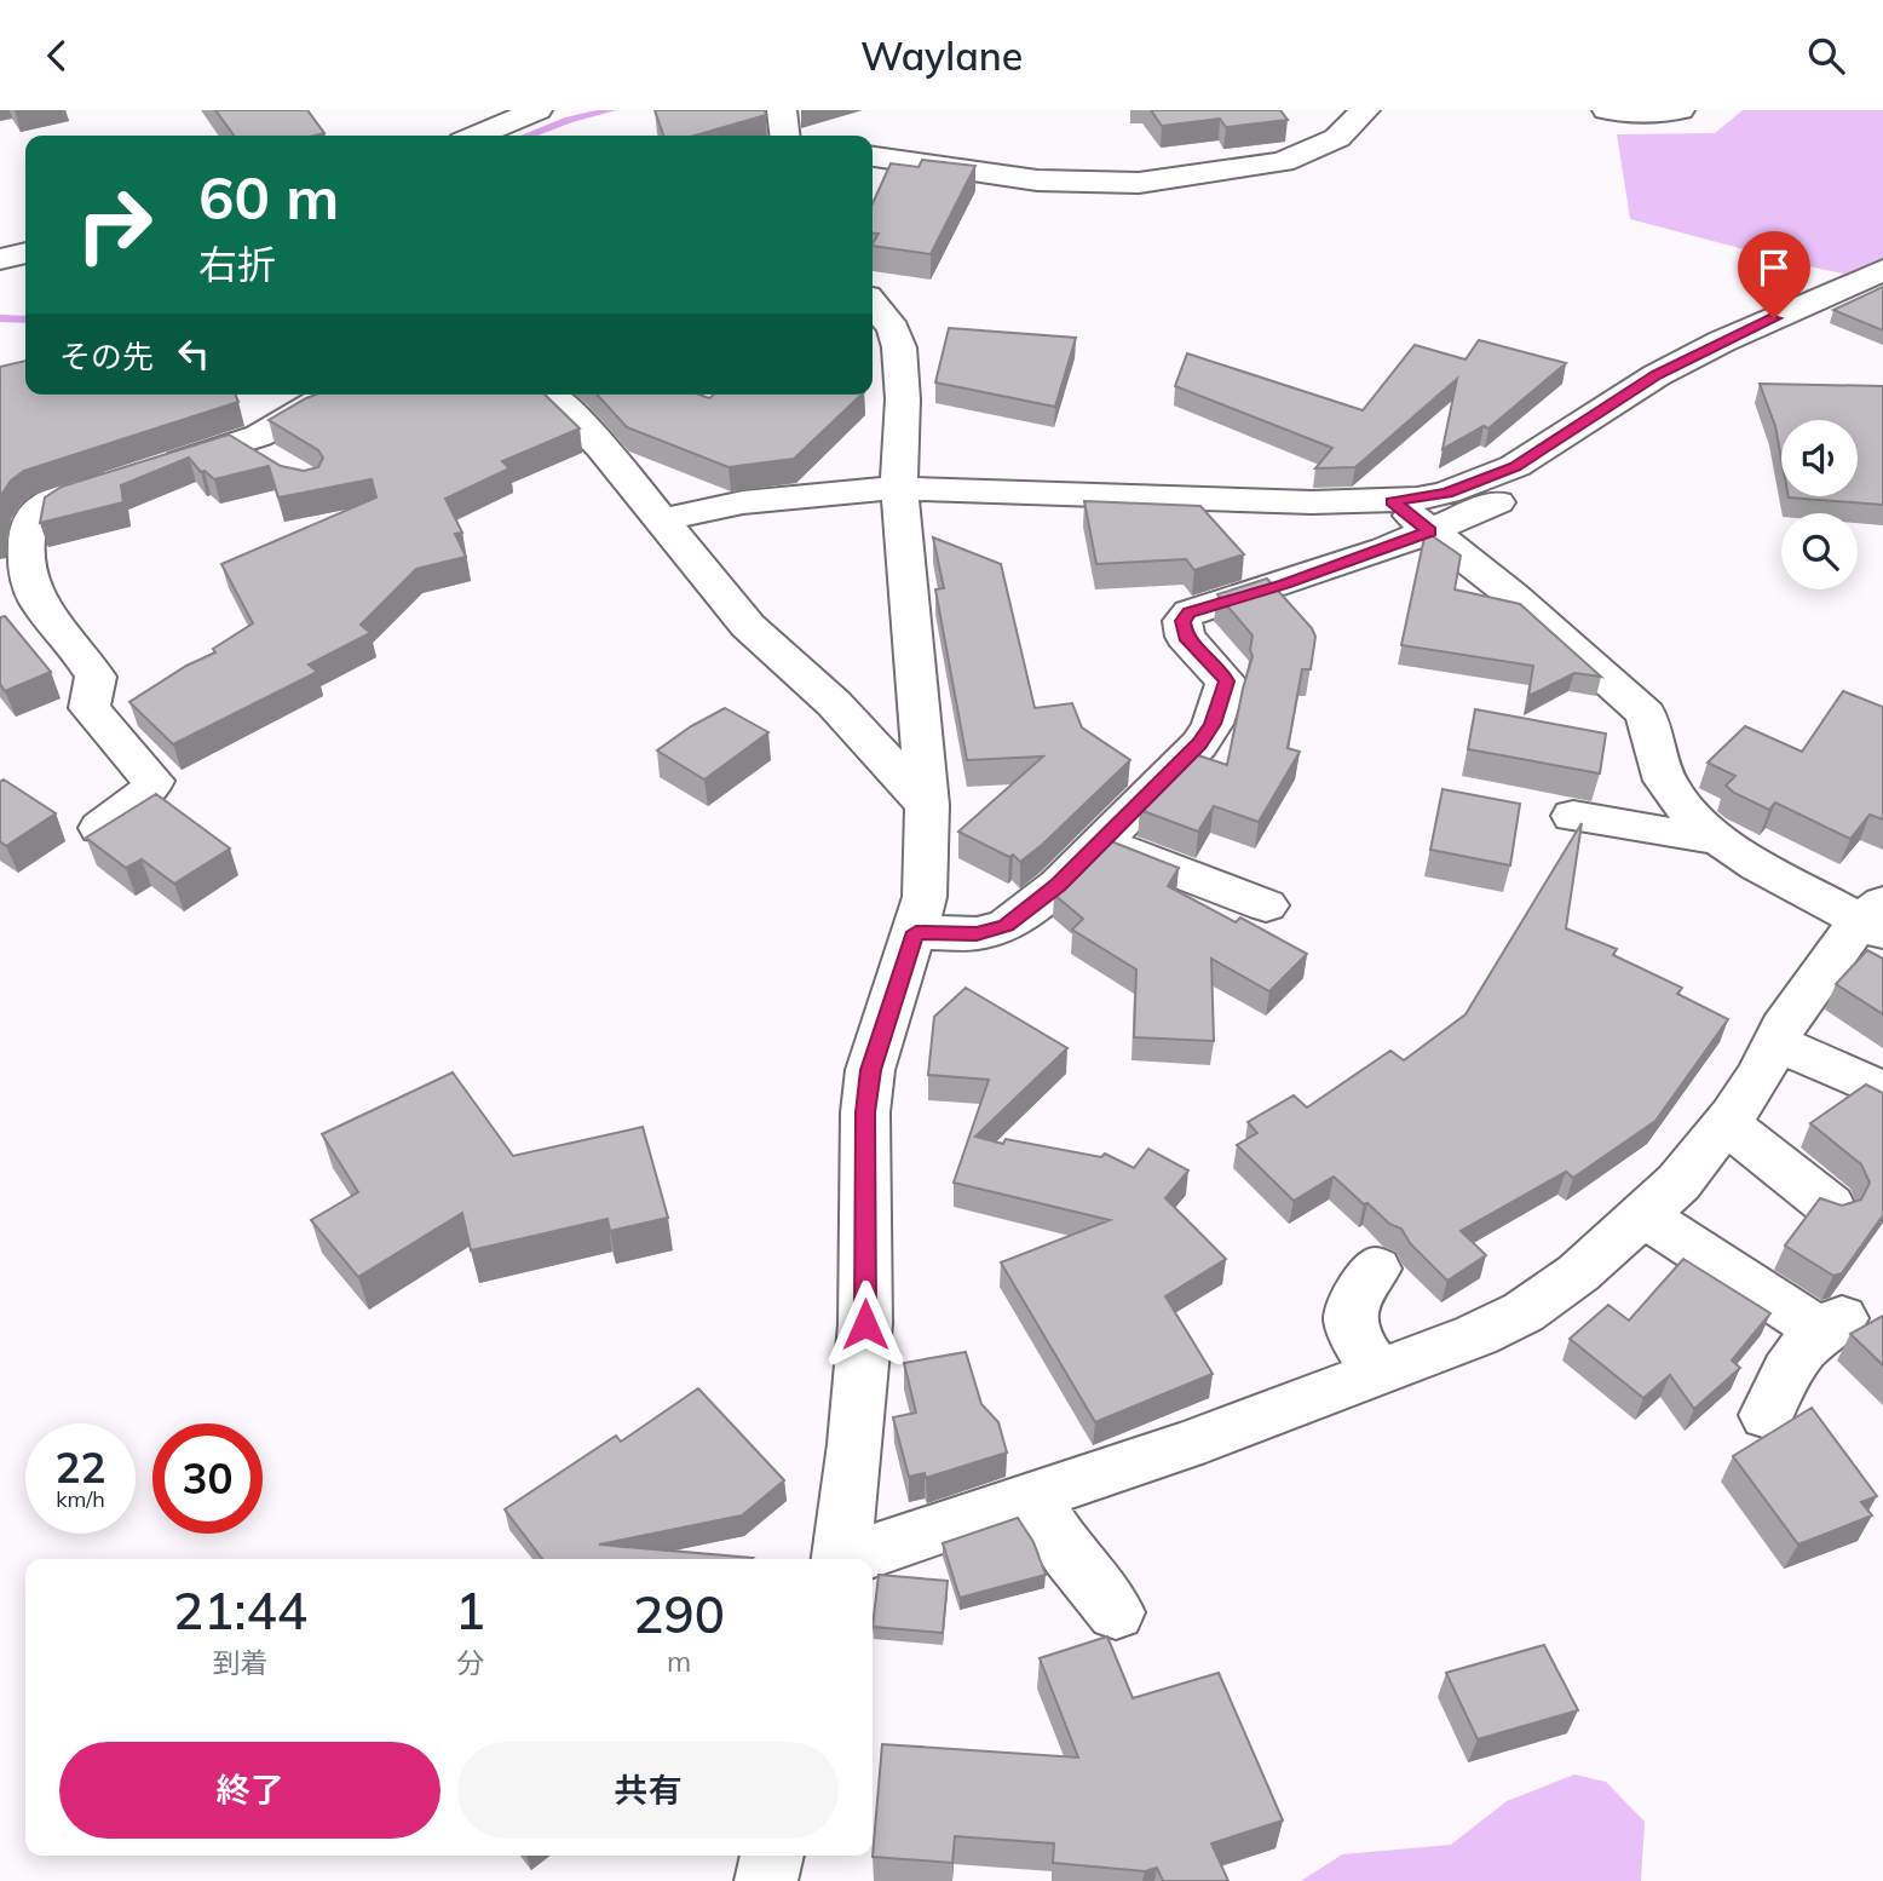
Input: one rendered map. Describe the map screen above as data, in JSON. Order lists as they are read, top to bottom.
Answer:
{
  "page": {
    "header": "Waylane",
    "turn": ["60 m", "右折"],
    "then": "その先",
    "speed": "22 km/h",
    "limit": "30",
    "eta": [
      "21:44",
      "到着",
      "1",
      "分",
      "290",
      "m"
    ],
    "buttons": ["終了", "共有"]
  }
}
